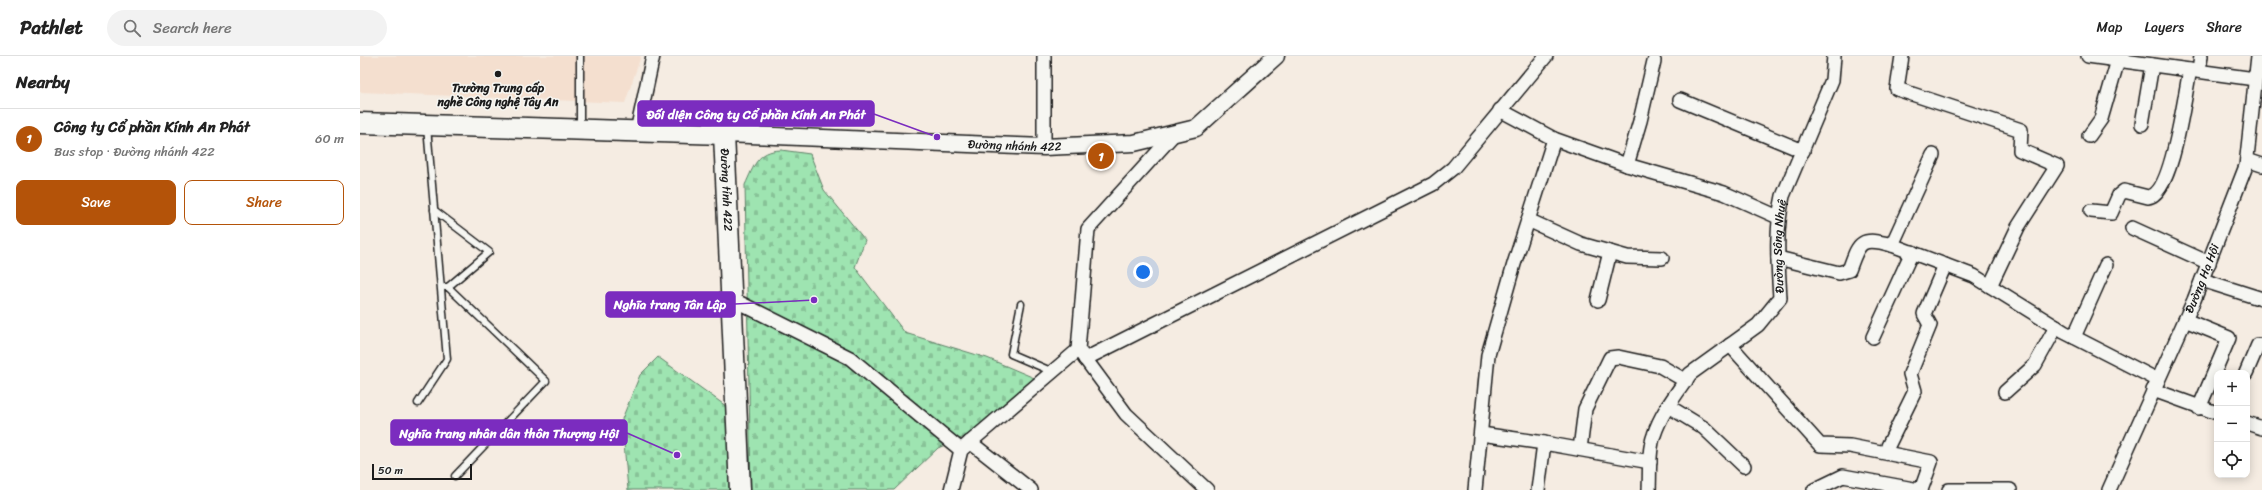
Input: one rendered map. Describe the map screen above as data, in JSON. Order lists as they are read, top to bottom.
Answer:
{
  "streets": {
    "main road": ["Đường tỉnh 422"],
    "street": ["Đường nhánh 422", "Đường Sông Nhuệ", "Đường Hạ Hội"]
  },
  "crossings": [
    ["Đường nhánh 422", "Đường tỉnh 422"]
  ],
  "places": [
    "Trường Trung cấp nghề Công nghệ Tây An",
    "Đối diện Công ty Cổ phần Kính An Phát",
    "Nghĩa trang Tân Lập",
    "Nghĩa trang nhân dân thôn Thượng Hội"
  ],
  "scale_bar": "50 m",
  "page": {
    "header": "Pathlet",
    "search": "Search here",
    "nav": ["Map", "Layers", "Share"],
    "heading": "Nearby",
    "list": [
      {
        "mark": "1",
        "name": "Công ty Cổ phần Kính An Phát",
        "note": "Bus stop · Đường nhánh 422",
        "value": "60 m"
      }
    ],
    "pins": "1",
    "buttons": ["Save", "Share"],
    "map_buttons": ["+", "−"],
    "scale": "50 m"
  }
}
